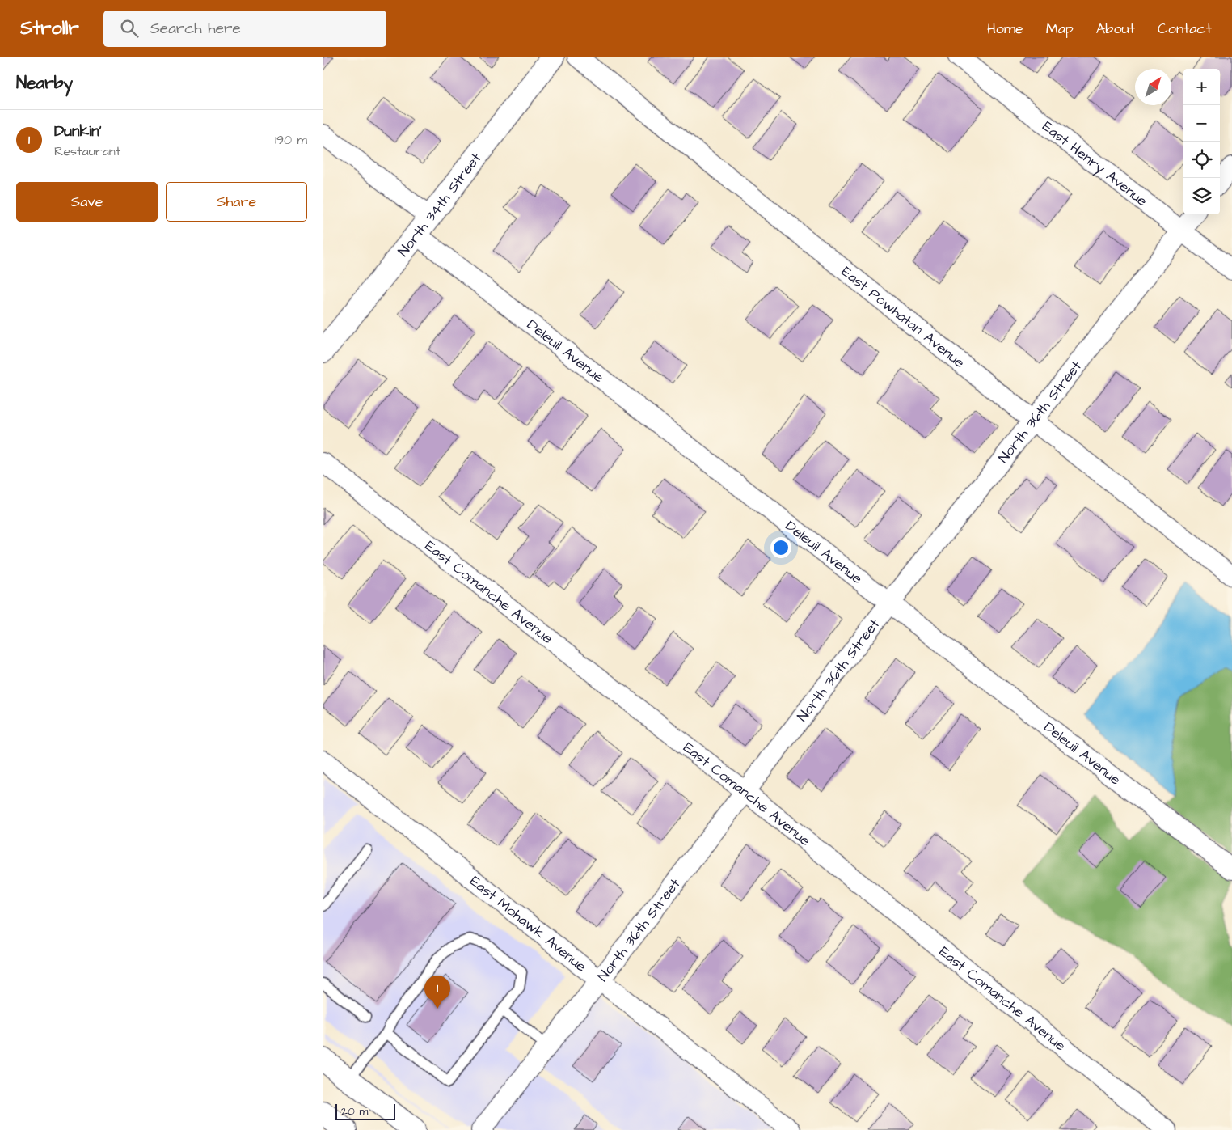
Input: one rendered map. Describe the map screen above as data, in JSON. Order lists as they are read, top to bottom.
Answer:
{
  "streets": {
    "street": [
      "East Henry Avenue",
      "North 34th Street",
      "East Powhatan Avenue",
      "Deleuil Avenue",
      "North 36th Street",
      "East Comanche Avenue",
      "East Mohawk Avenue"
    ]
  },
  "crossings": [
    ["East Henry Avenue", "North 36th Street"],
    ["North 34th Street", "Deleuil Avenue"],
    ["East Powhatan Avenue", "North 36th Street"],
    ["Deleuil Avenue", "North 36th Street"],
    ["North 36th Street", "East Comanche Avenue"],
    ["North 36th Street", "East Mohawk Avenue"]
  ],
  "scale_bar": "20 m",
  "north": "top right",
  "page": {
    "header": "Strollr",
    "search": "Search here",
    "nav": [
      "Home",
      "Map",
      "About",
      "Contact"
    ],
    "heading": "Nearby",
    "map_buttons": ["+", "−"],
    "list": [
      {
        "mark": "1",
        "name": "Dunkin'",
        "note": "Restaurant",
        "value": "190 m"
      }
    ],
    "buttons": ["Save", "Share"],
    "pins": "1",
    "scale": "20 m"
  }
}
